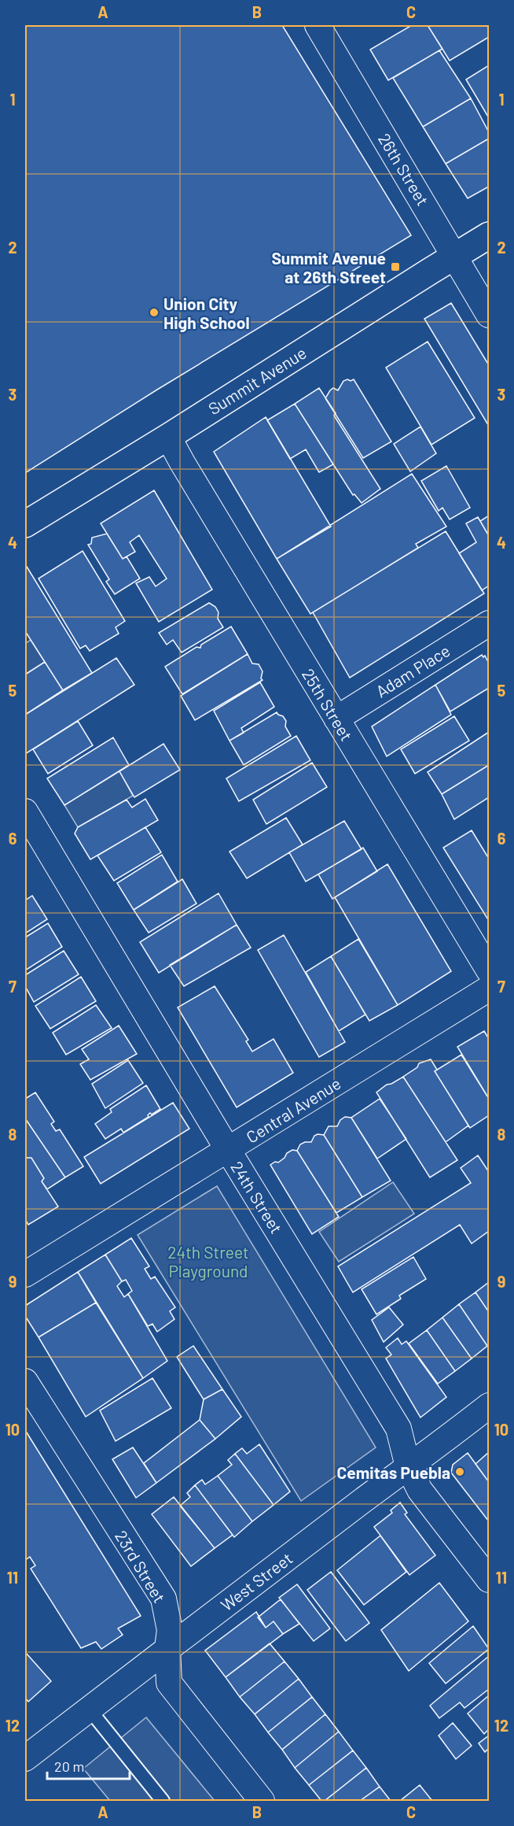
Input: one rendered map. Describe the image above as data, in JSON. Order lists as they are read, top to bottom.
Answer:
{
  "streets": {
    "street": [
      "26th Street",
      "Summit Avenue",
      "Adam Place",
      "25th Street",
      "Central Avenue",
      "24th Street",
      "23rd Street",
      "West Street"
    ]
  },
  "crossings": [
    ["26th Street", "Summit Avenue"],
    ["Summit Avenue", "25th Street"],
    ["Adam Place", "25th Street"],
    ["Central Avenue", "24th Street"],
    ["24th Street", "West Street"],
    ["23rd Street", "West Street"]
  ],
  "parks": ["24th Street Playground"],
  "places": {
    "transit": ["Summit Avenue at 26th Street"],
    "other": ["Union City High School", "Cemitas Puebla"]
  },
  "scale_bar": "20 m",
  "grid": {
    "columns": ["A", "B", "C"],
    "rows": [
      "1",
      "2",
      "3",
      "4",
      "5",
      "6",
      "7",
      "8",
      "9",
      "10",
      "11",
      "12"
    ]
  }
}
